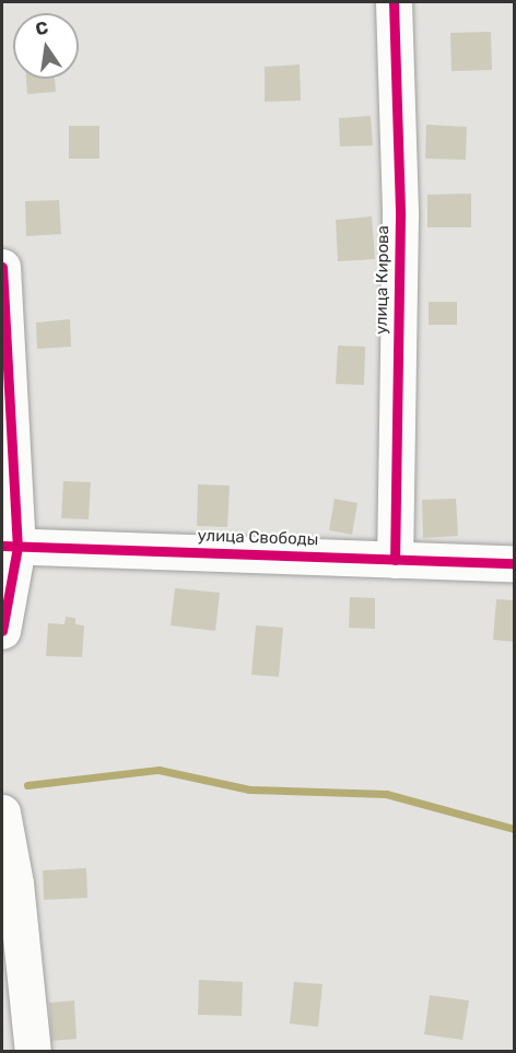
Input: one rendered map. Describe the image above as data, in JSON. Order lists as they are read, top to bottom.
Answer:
{
  "streets": {
    "street": ["улица Кирова", "улица Свободы"]
  },
  "crossings": [
    ["улица Кирова", "улица Свободы"]
  ],
  "north": "top"
}
